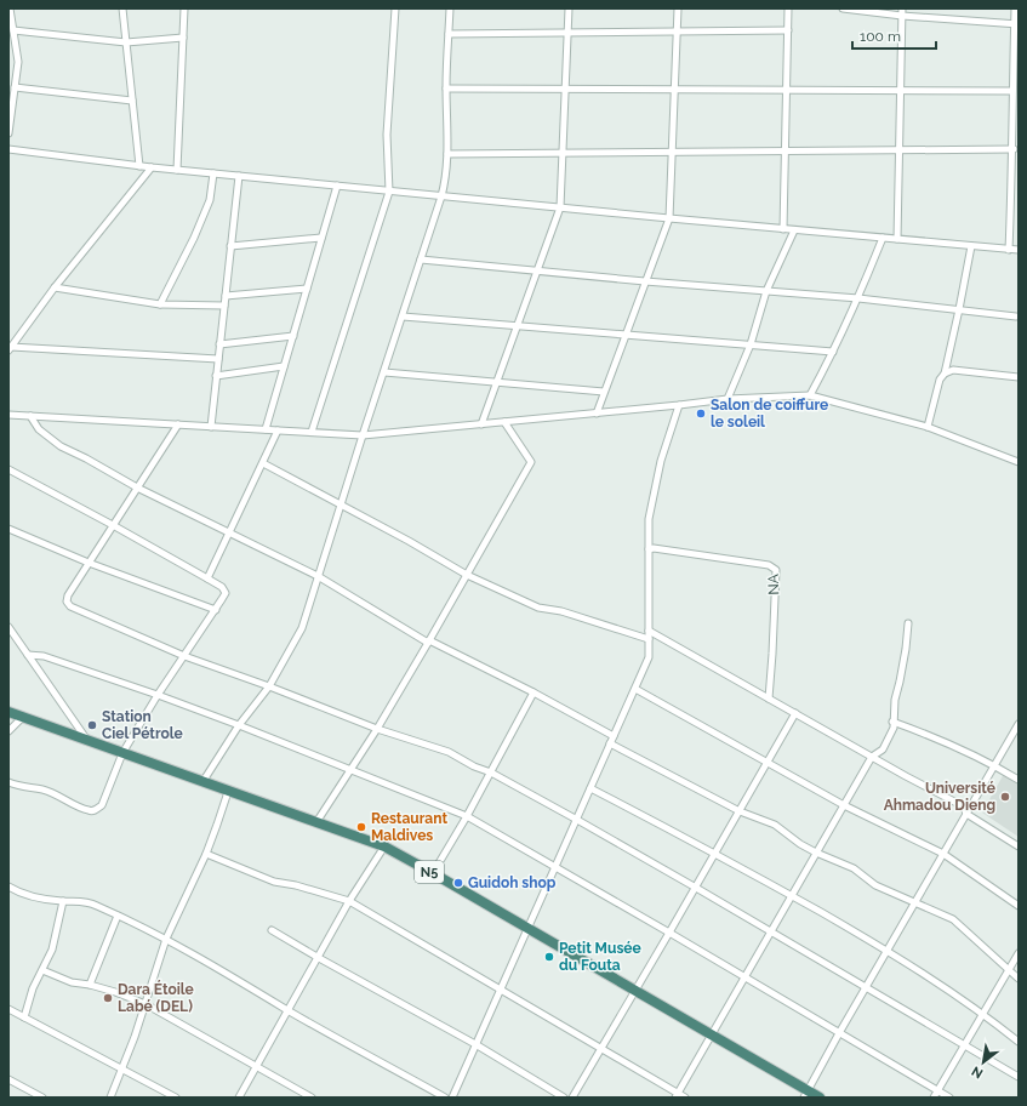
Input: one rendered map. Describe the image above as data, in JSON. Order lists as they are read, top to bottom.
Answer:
{
  "streets": {
    "highway": ["N5"],
    "street": ["NA"]
  },
  "places": [
    "Salon de coiffure le soleil",
    "Station Ciel Pétrole",
    "Université Ahmadou Dieng",
    "Restaurant Maldives",
    "Guidoh shop",
    "Petit Musée du Fouta",
    "Dara Étoile Labé (DEL)"
  ],
  "scale_bar": "100 m",
  "north": "bottom left"
}
